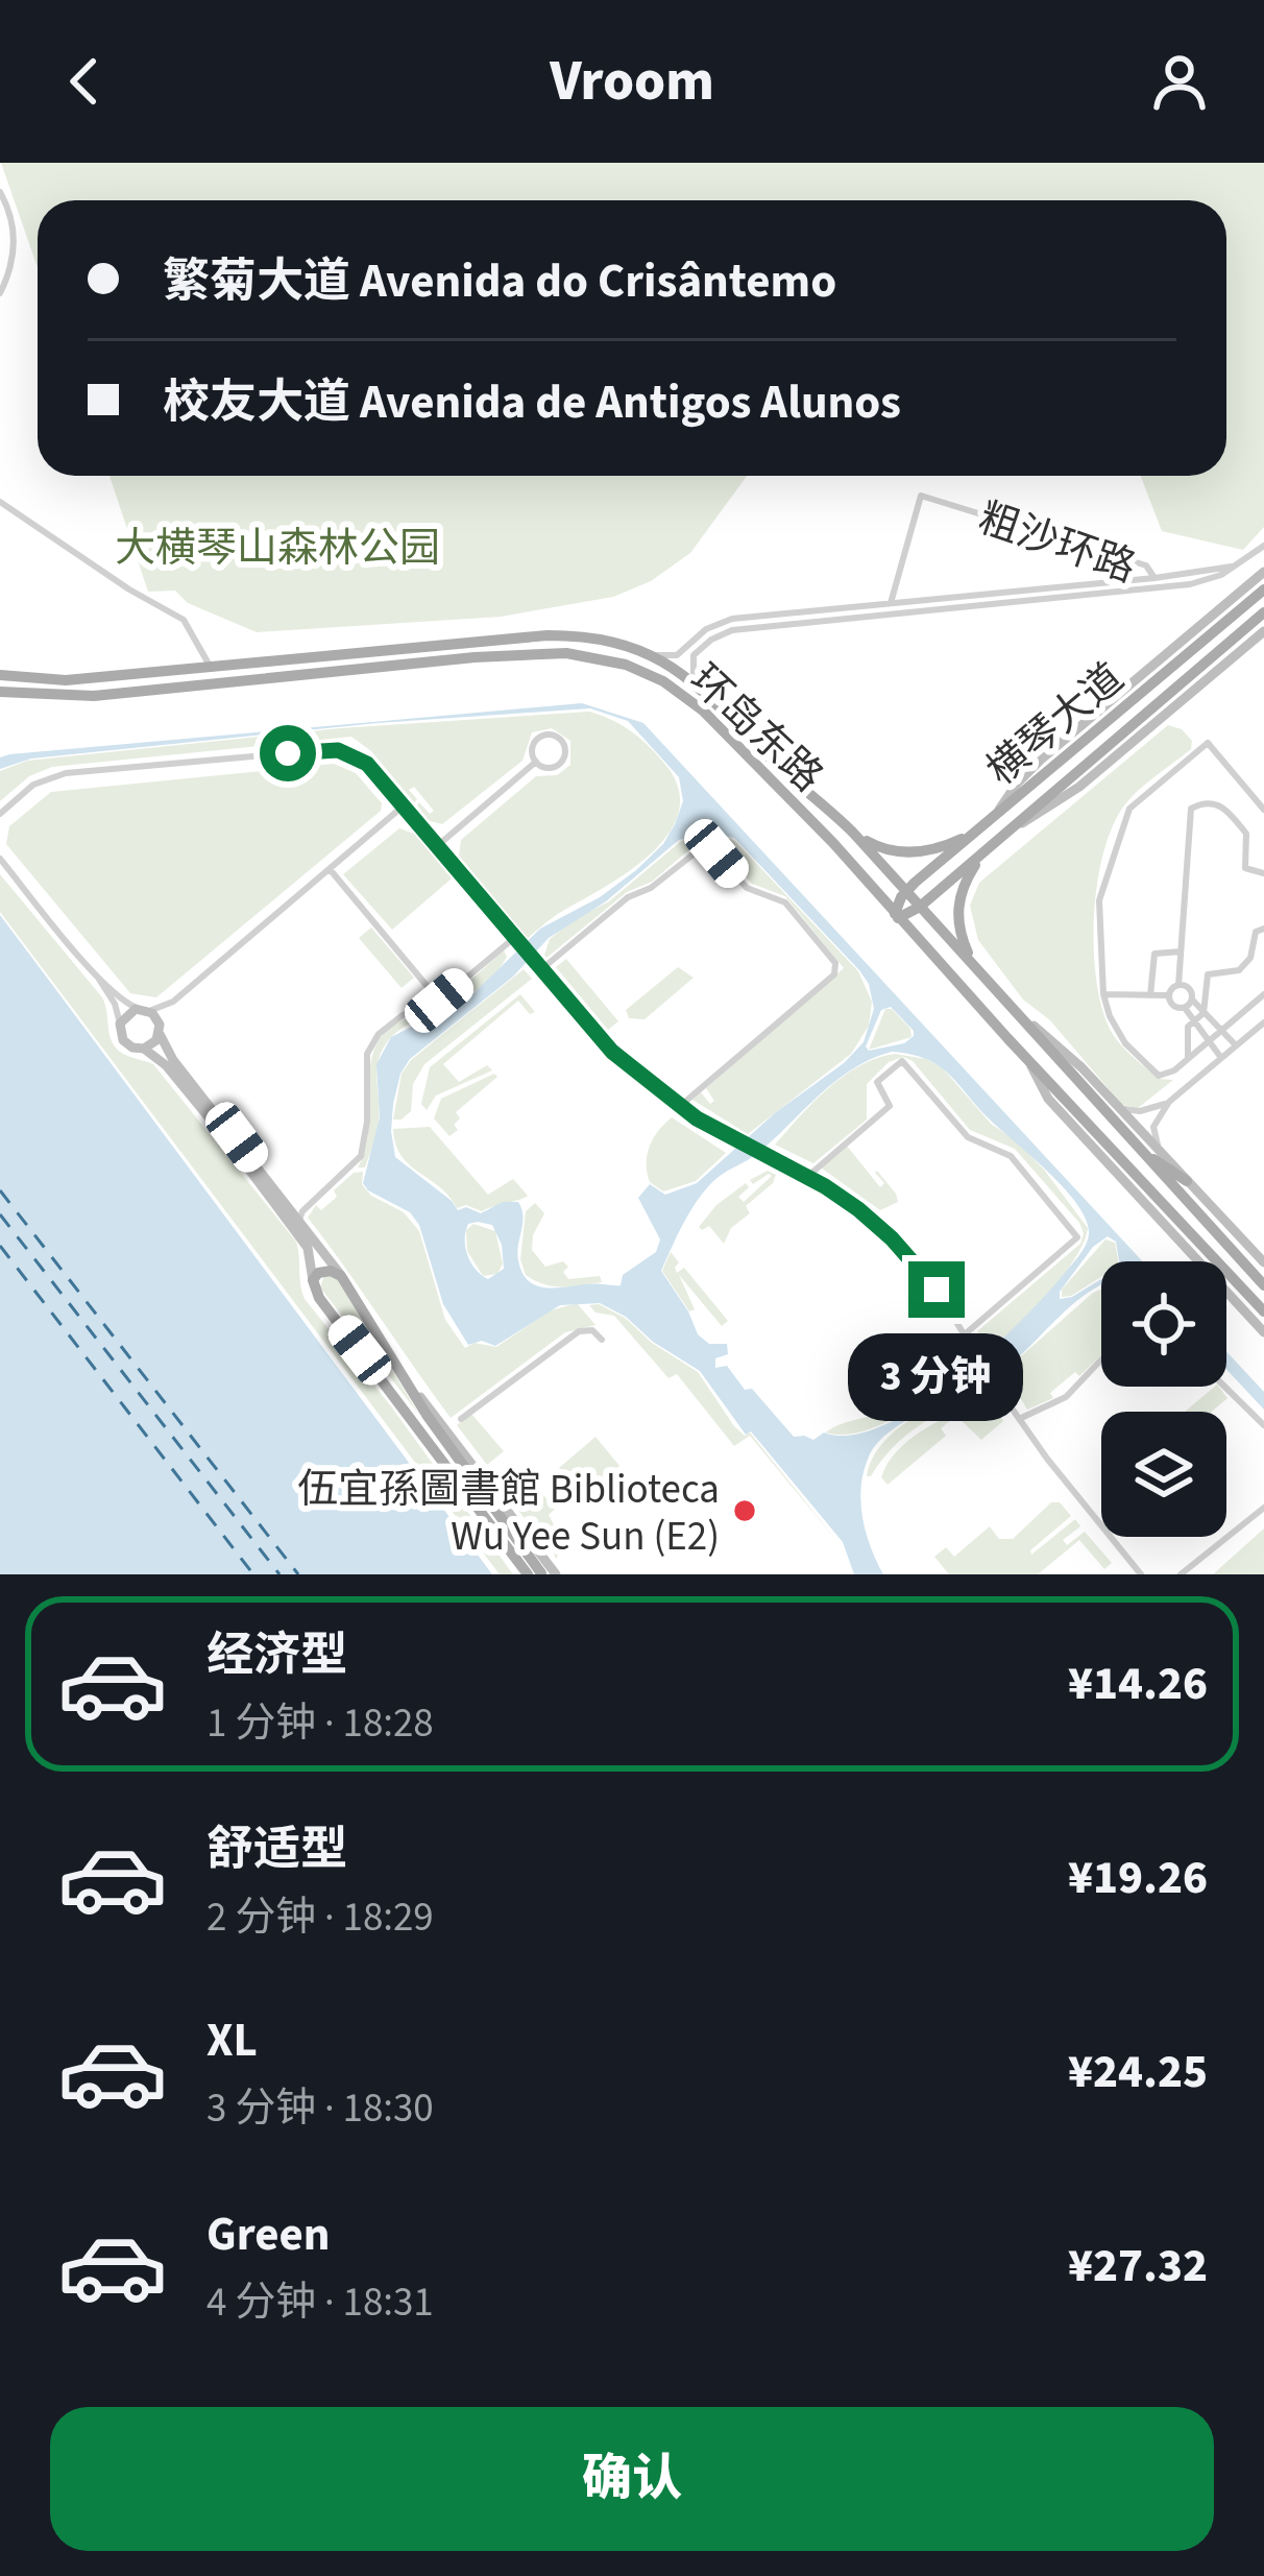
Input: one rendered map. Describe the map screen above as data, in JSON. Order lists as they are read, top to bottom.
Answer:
{
  "streets": {
    "main road": ["横琴大道", "环岛东路"],
    "street": ["粗沙环路"]
  },
  "crossings": [
    ["横琴大道", "环岛东路"]
  ],
  "parks": ["大横琴山森林公园"],
  "places": ["伍宜孫圖書館 Biblioteca Wu Yee Sun (E2)"],
  "page": {
    "header": "Vroom",
    "banner": ["繁菊大道 Avenida do Crisântemo", "校友大道 Avenida de Antigos Alunos"],
    "bubble": "3 分钟",
    "list": [
      {
        "name": "经济型",
        "note": "1 分钟 · 18:28",
        "value": "¥14.26"
      },
      {
        "name": "舒适型",
        "note": "2 分钟 · 18:29",
        "value": "¥19.26"
      },
      {
        "name": "XL",
        "note": "3 分钟 · 18:30",
        "value": "¥24.25"
      },
      {
        "name": "Green",
        "note": "4 分钟 · 18:31",
        "value": "¥27.32"
      }
    ],
    "buttons": "确认"
  }
}
